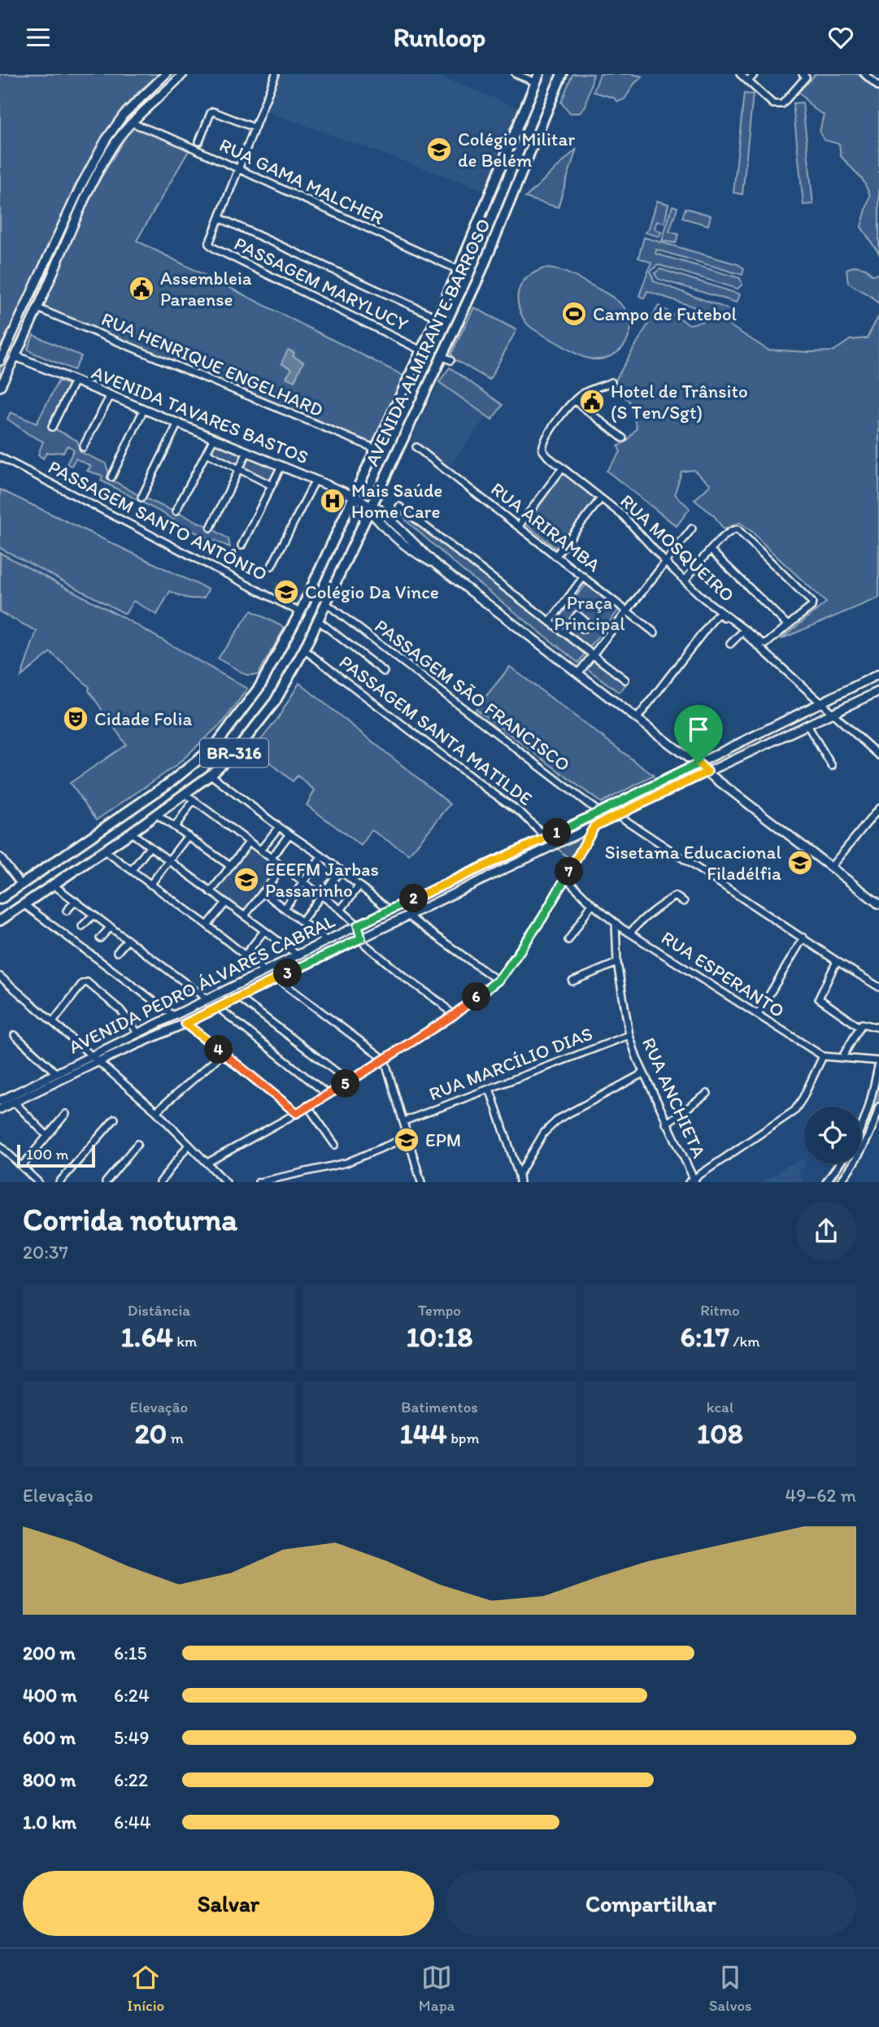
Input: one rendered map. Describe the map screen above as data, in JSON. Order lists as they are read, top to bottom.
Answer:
{
  "streets": {
    "highway": ["AVENIDA ALMIRANTE BARROSO", "BR-316"],
    "main road": ["AVENIDA TAVARES BASTOS", "AVENIDA PEDRO ÁLVARES CABRAL"],
    "street": [
      "RUA GAMA MALCHER",
      "PASSAGEM MARYLUCY",
      "RUA HENRIQUE ENGELHARD",
      "PASSAGEM SANTO ANTÔNIO",
      "RUA ARIRAMBA",
      "RUA MOSQUEIRO",
      "PASSAGEM SÃO FRANCISCO",
      "PASSAGEM SANTA MATILDE",
      "RUA ESPERANTO",
      "RUA MARCÍLIO DIAS",
      "RUA ANCHIETA"
    ]
  },
  "crossings": [
    ["RUA GAMA MALCHER", "AVENIDA ALMIRANTE BARROSO"],
    ["PASSAGEM MARYLUCY", "AVENIDA ALMIRANTE BARROSO"],
    ["AVENIDA ALMIRANTE BARROSO", "RUA HENRIQUE ENGELHARD"],
    ["AVENIDA ALMIRANTE BARROSO", "AVENIDA TAVARES BASTOS"],
    ["AVENIDA ALMIRANTE BARROSO", "PASSAGEM SANTO ANTÔNIO"],
    ["AVENIDA ALMIRANTE BARROSO", "PASSAGEM SÃO FRANCISCO"],
    ["AVENIDA ALMIRANTE BARROSO", "PASSAGEM SANTA MATILDE"],
    ["AVENIDA TAVARES BASTOS", "AVENIDA PEDRO ÁLVARES CABRAL"],
    ["PASSAGEM SÃO FRANCISCO", "AVENIDA PEDRO ÁLVARES CABRAL"],
    ["PASSAGEM SANTA MATILDE", "AVENIDA PEDRO ÁLVARES CABRAL"],
    ["RUA ESPERANTO", "RUA ANCHIETA"],
    ["RUA MARCÍLIO DIAS", "RUA ANCHIETA"]
  ],
  "parks": ["Praça Principal"],
  "places": {
    "school or university": [
      "Colégio Militar de Belém",
      "Colégio Da Vince",
      "Sisetama Educacional Filadélfia",
      "EEEFM Jarbas Passarinho",
      "EPM"
    ],
    "public building": ["Assembleia Paraense", "Hotel de Trânsito (S Ten/Sgt)"],
    "sports": ["Campo de Futebol"],
    "hospital": ["Mais Saúde Home Care"],
    "theatre": ["Cidade Folia"]
  },
  "scale_bar": "100 m",
  "page": {
    "header": "Runloop",
    "pins": [
      "1",
      "7",
      "2",
      "3",
      "6",
      "4",
      "5"
    ],
    "scale": "100 m",
    "heading": ["Corrida noturna", "20:37"],
    "stats": [
      ["Distância", "1.64 km"],
      ["Tempo", "10:18"],
      ["Ritmo", "6:17 /km"],
      ["Elevação", "20 m"],
      ["Batimentos", "144 bpm"],
      ["kcal", "108"]
    ],
    "chart": ["Elevação", "49–62 m"],
    "list": [
      {
        "name": "200 m",
        "note": "6:15"
      },
      {
        "name": "400 m",
        "note": "6:24"
      },
      {
        "name": "600 m",
        "note": "5:49"
      },
      {
        "name": "800 m",
        "note": "6:22"
      },
      {
        "name": "1.0 km",
        "note": "6:44"
      }
    ],
    "buttons": ["Salvar", "Compartilhar"],
    "tabs": ["Início", "Mapa", "Salvos"]
  }
}
